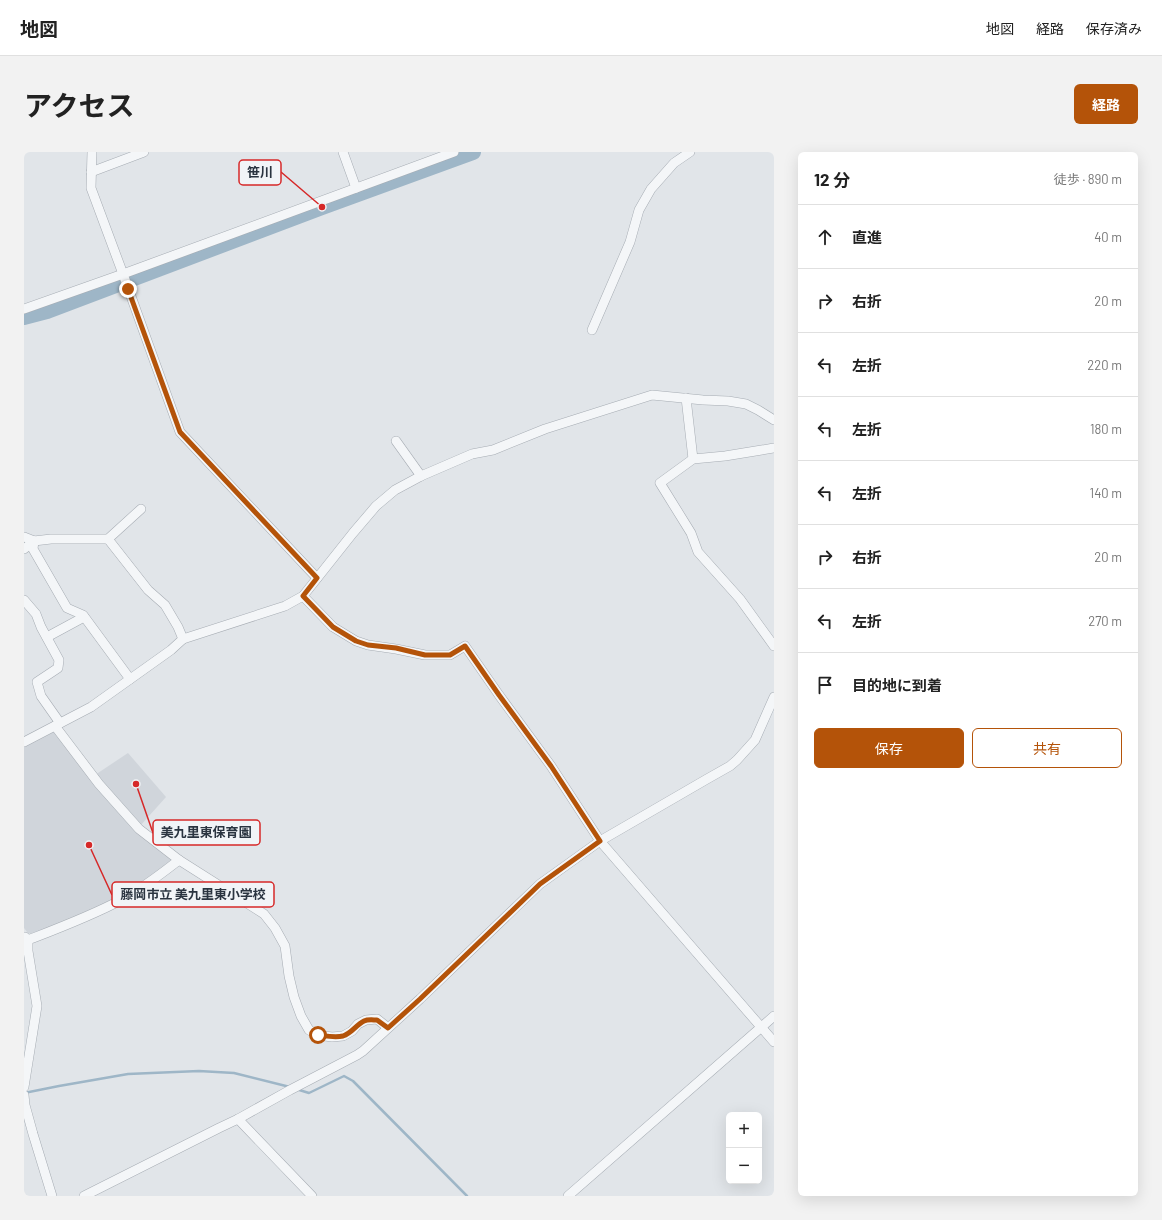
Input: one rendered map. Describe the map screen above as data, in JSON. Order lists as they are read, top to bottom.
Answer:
{
  "places": ["笹川", "美九里東保育園", "藤岡市立 美九里東小学校"],
  "page": {
    "header": "地図",
    "nav": ["地図", "経路", "保存済み"],
    "title": "アクセス",
    "buttons": [
      "経路",
      ["保存", "共有"]
    ],
    "heading": ["12 分", "徒歩 · 890 m"],
    "list": [
      ["直進", "40 m"],
      ["右折", "20 m"],
      ["左折", "220 m"],
      ["左折", "180 m"],
      ["左折", "140 m"],
      ["右折", "20 m"],
      ["左折", "270 m"],
      "目的地に到着"
    ],
    "map_buttons": ["+", "−"]
  }
}
